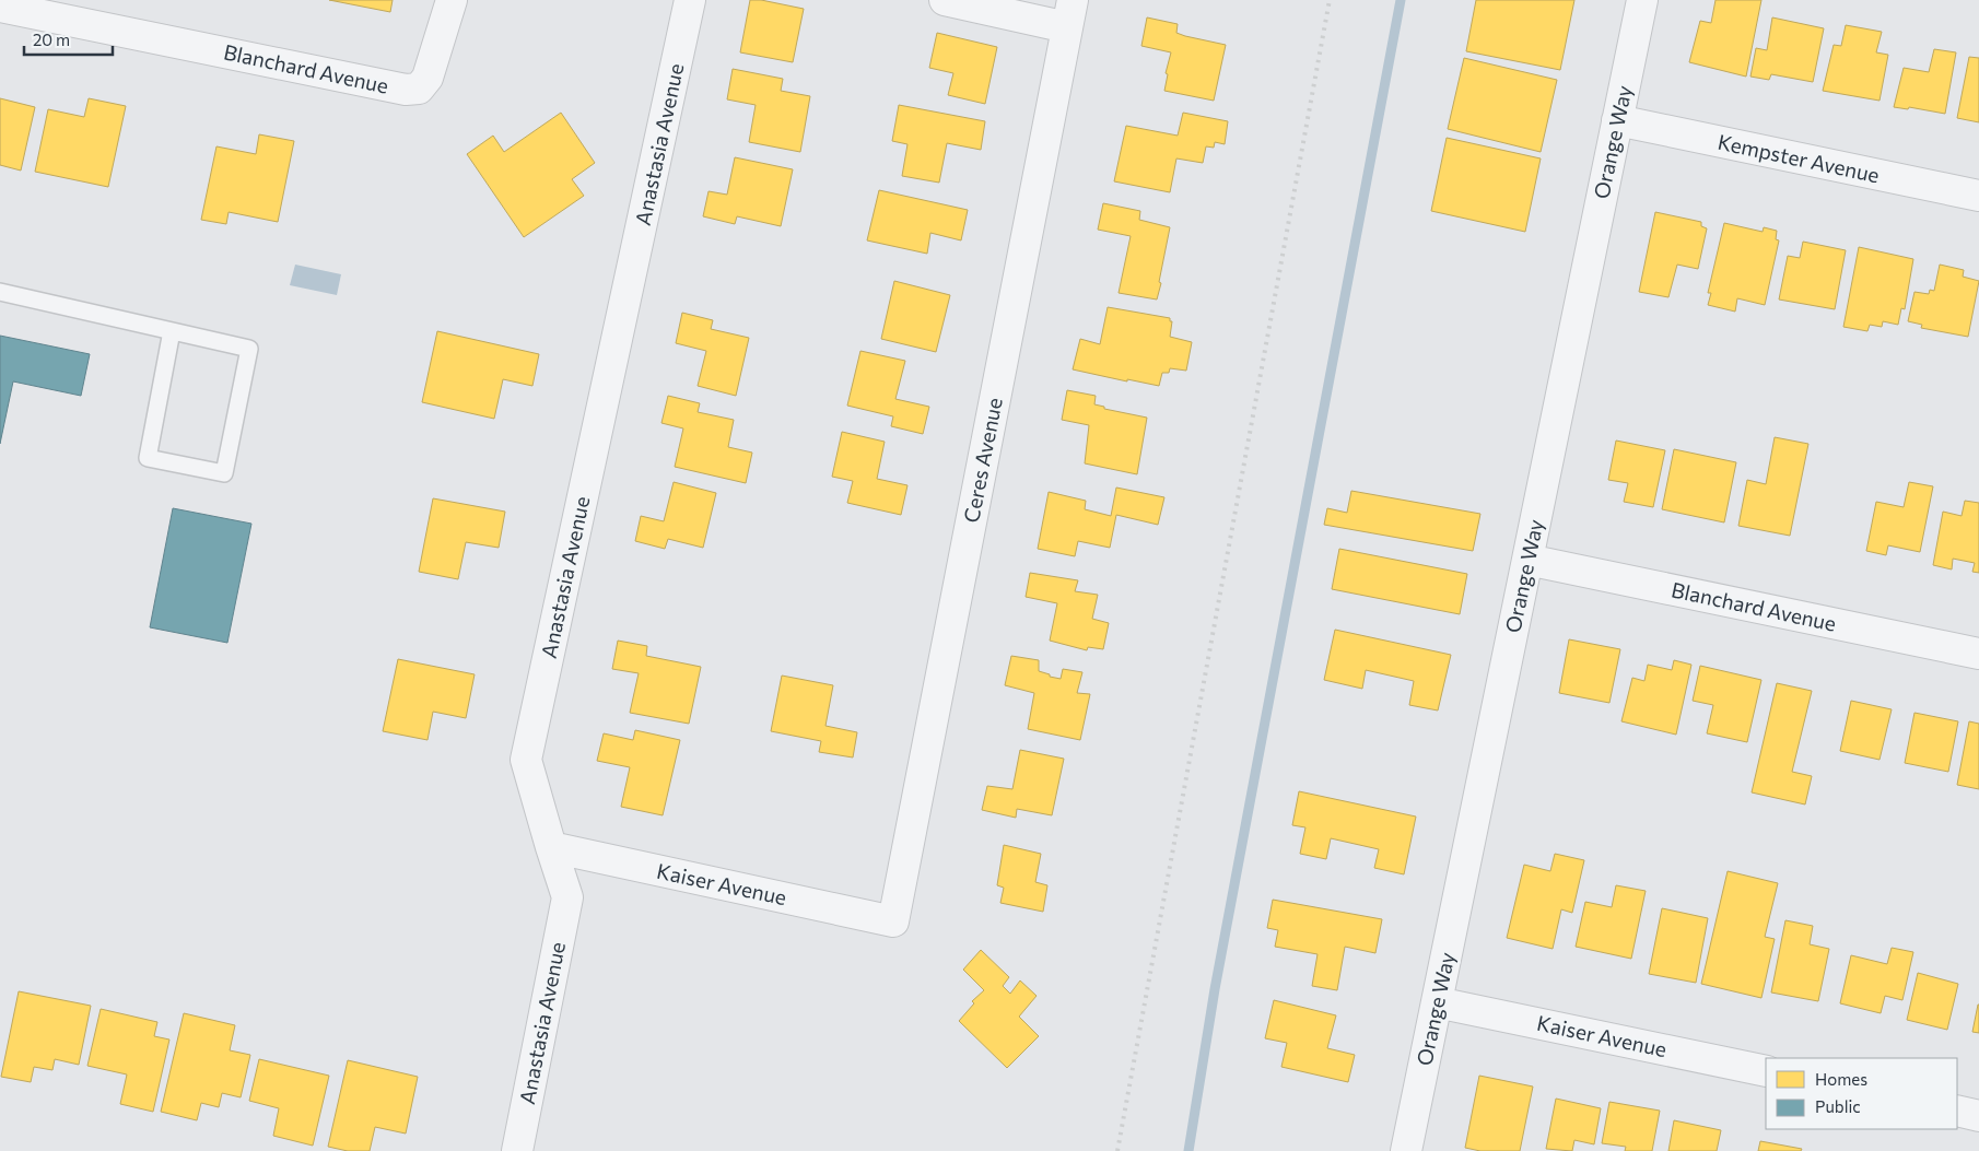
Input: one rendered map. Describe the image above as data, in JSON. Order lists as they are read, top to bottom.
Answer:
{
  "streets": {
    "street": [
      "Blanchard Avenue",
      "Orange Way",
      "Anastasia Avenue",
      "Kempster Avenue",
      "Ceres Avenue",
      "Kaiser Avenue"
    ]
  },
  "crossings": [
    ["Blanchard Avenue", "Orange Way"],
    ["Orange Way", "Kempster Avenue"],
    ["Orange Way", "Kaiser Avenue"],
    ["Anastasia Avenue", "Kaiser Avenue"],
    ["Ceres Avenue", "Kaiser Avenue"]
  ],
  "legend": ["Homes", "Public"],
  "scale_bar": "20 m"
}
